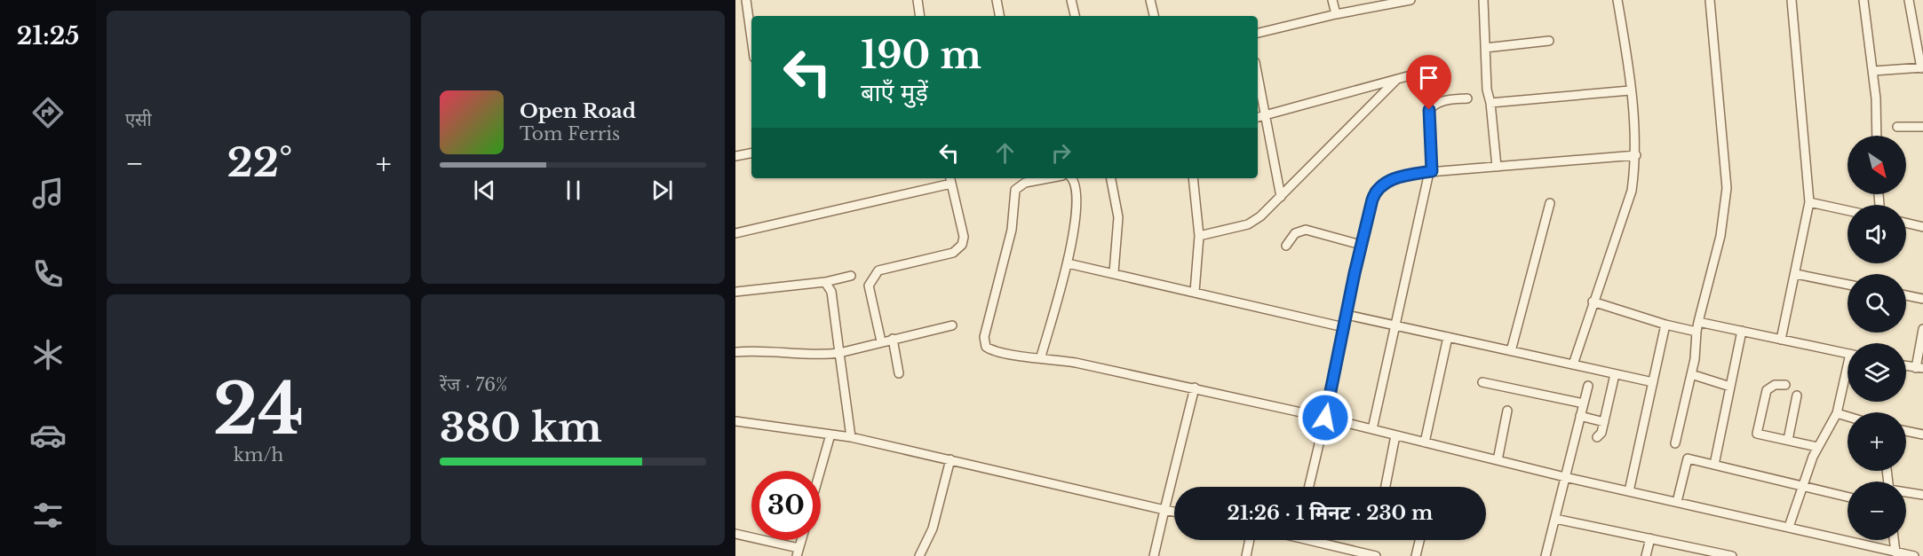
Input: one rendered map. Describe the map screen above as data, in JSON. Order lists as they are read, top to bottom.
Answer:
{
  "north": "bottom right",
  "page": {
    "tabs": "21:25",
    "tile": [
      "एसी",
      ["24", "km/h"],
      ["रेंज · 76%", "380 km"]
    ],
    "turn": ["190 m", "बाएँ मुड़ें"],
    "song": ["Open Road", "Tom Ferris"],
    "map_buttons": ["+", "−"],
    "heat": ["−", "22°", "+"],
    "limit": "30",
    "trip": "21:26 · 1 मिनट · 230 m"
  }
}
